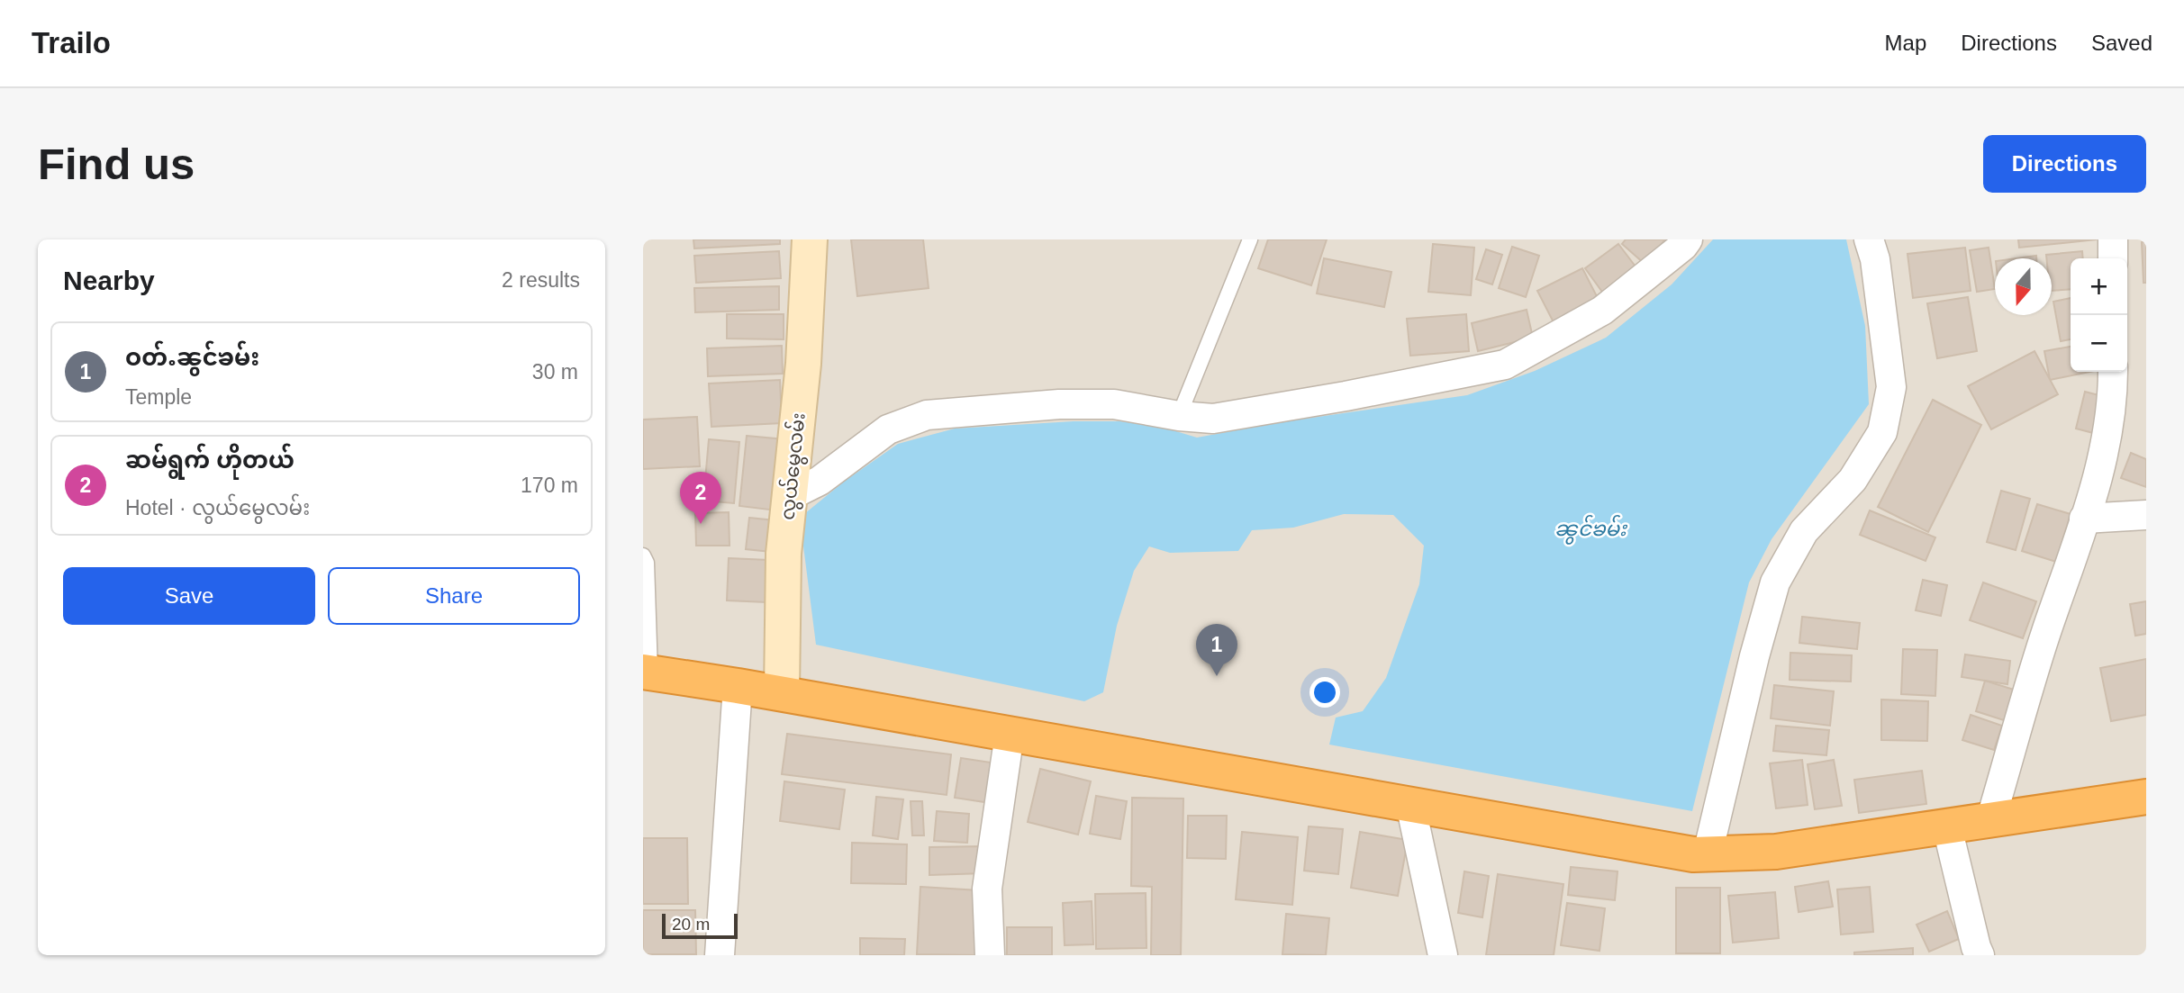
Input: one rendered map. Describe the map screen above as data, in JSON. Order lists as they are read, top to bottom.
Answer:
{
  "streets": {
    "street": ["လွယ်မွေလမ်း"]
  },
  "water": ["ၼွင်ၶမ်း"],
  "scale_bar": "20 m",
  "north": "bottom",
  "page": {
    "header": "Trailo",
    "nav": ["Map", "Directions", "Saved"],
    "buttons": [
      "Directions",
      ["Save", "Share"]
    ],
    "title": "Find us",
    "heading": ["Nearby", "2 results"],
    "map_buttons": ["+", "−"],
    "list": [
      {
        "mark": "1",
        "name": "ဝတ်ႉၼွင်ၶမ်း",
        "note": "Temple",
        "value": "30 m"
      },
      {
        "mark": "2",
        "name": "ဆမ်ရွက် ဟိုတယ်",
        "note": "Hotel · လွယ်မွေလမ်း",
        "value": "170 m"
      }
    ],
    "pins": ["2", "1"],
    "scale": "20 m"
  }
}
